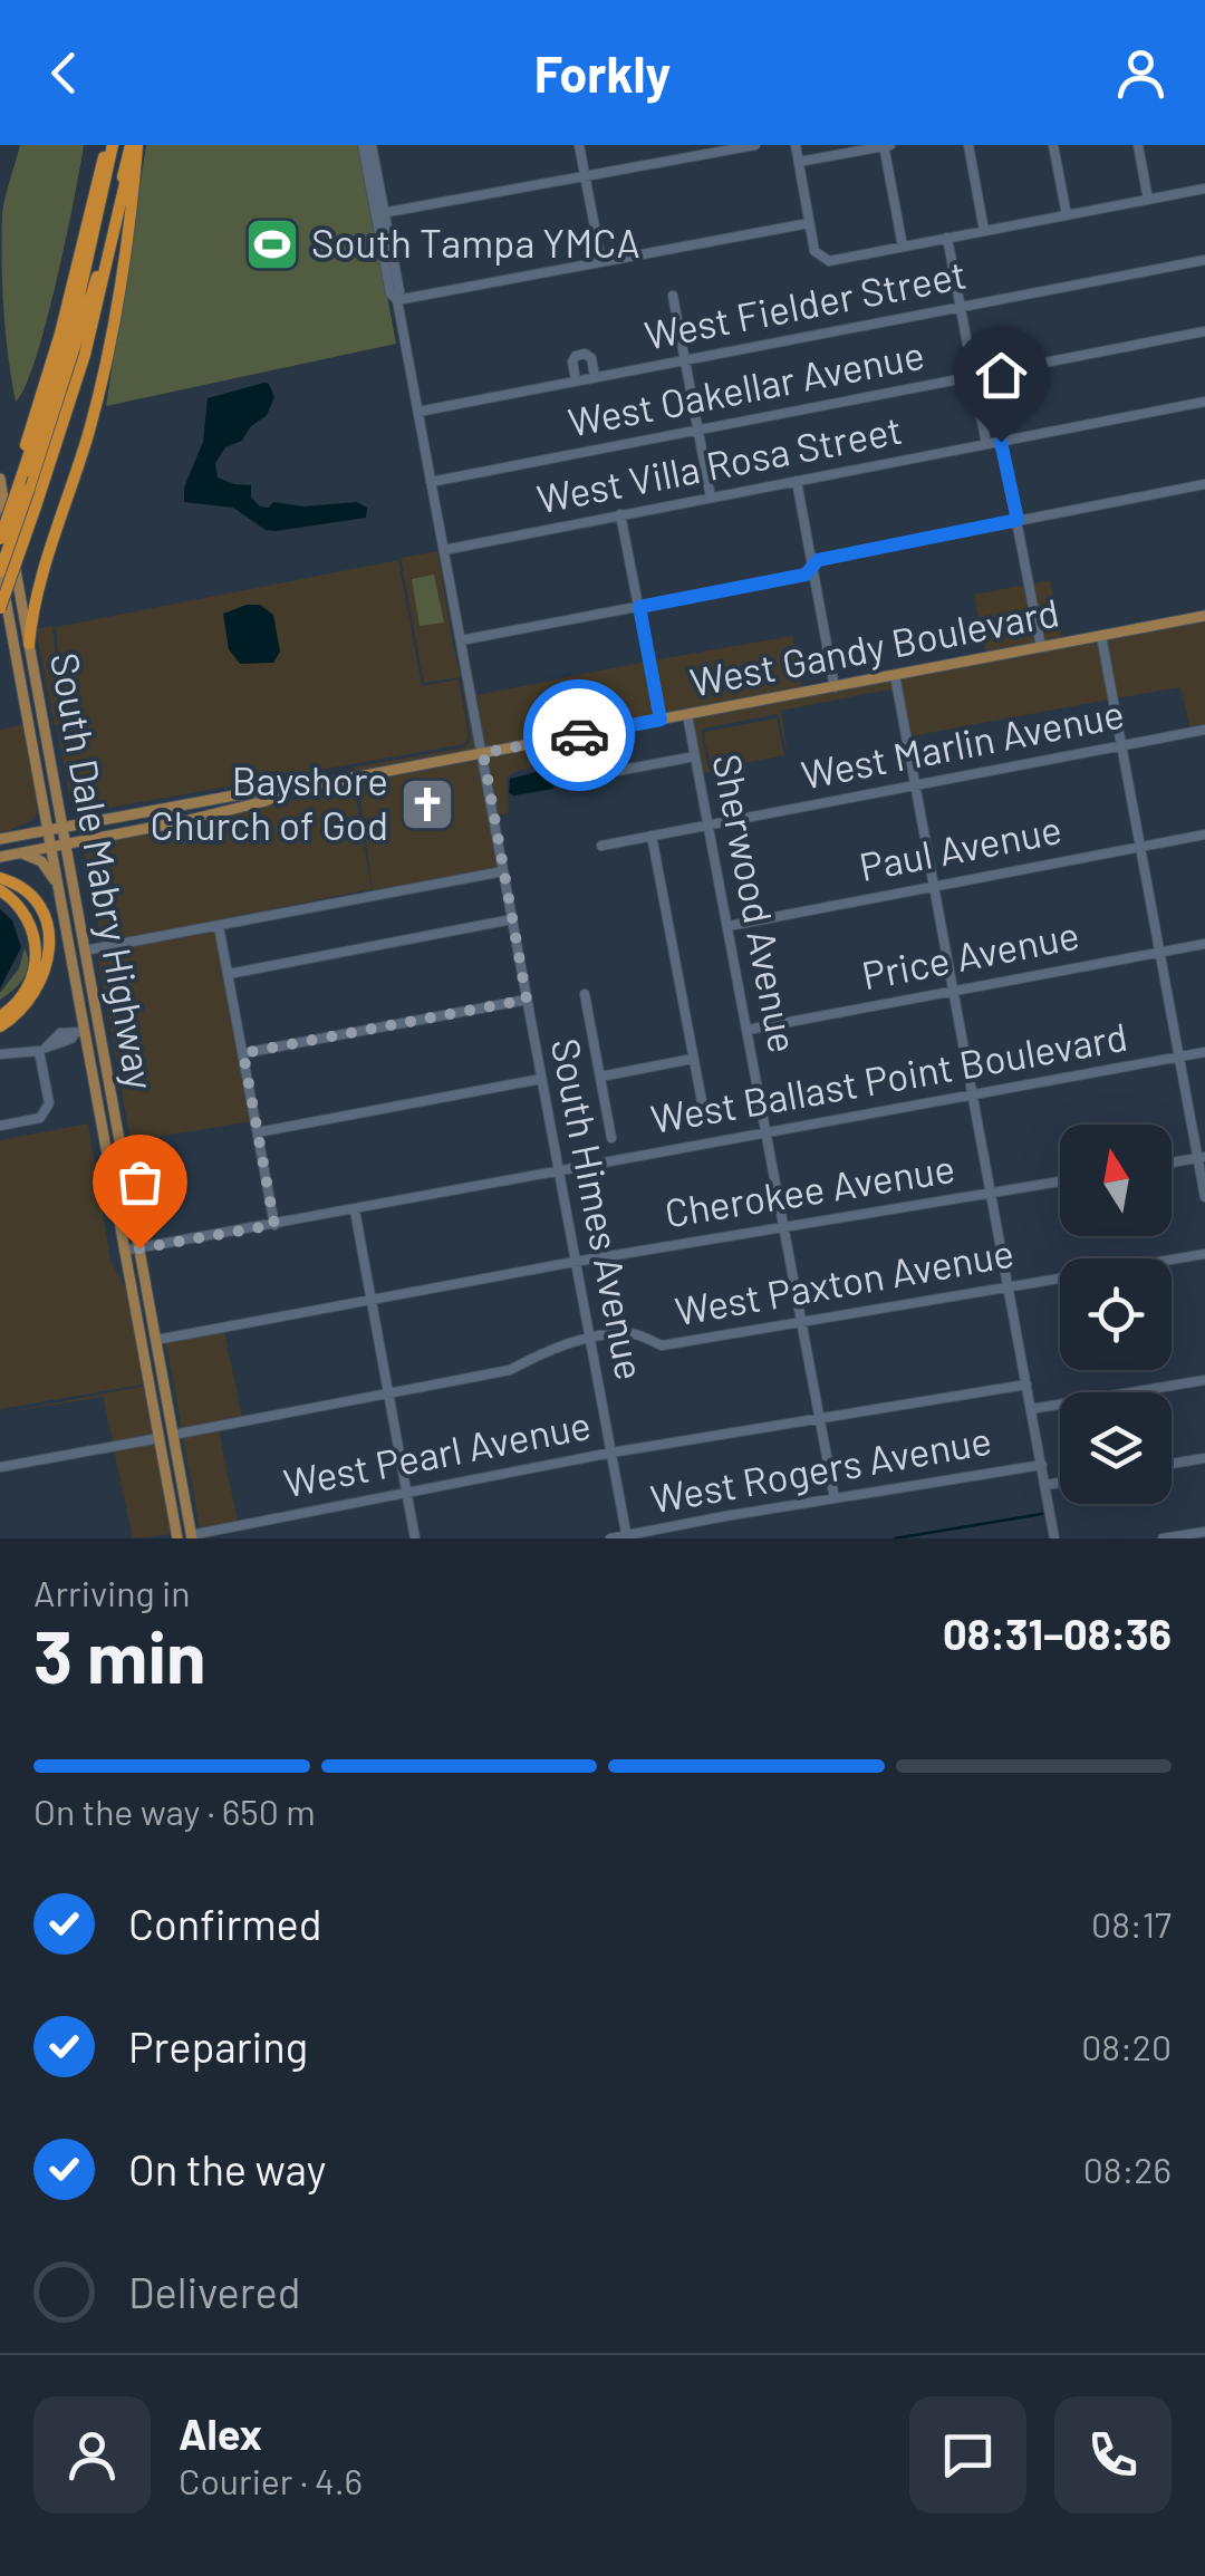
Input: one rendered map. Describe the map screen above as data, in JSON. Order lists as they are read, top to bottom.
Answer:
{
  "streets": {
    "main road": ["West Gandy Boulevard", "South Dale Mabry Highway"],
    "street": [
      "West Fielder Street",
      "West Oakellar Avenue",
      "West Villa Rosa Street",
      "West Marlin Avenue",
      "Paul Avenue",
      "Sherwood Avenue",
      "Price Avenue",
      "West Ballast Point Boulevard",
      "Cherokee Avenue",
      "South Himes Avenue",
      "West Paxton Avenue",
      "West Pearl Avenue",
      "West Rogers Avenue"
    ]
  },
  "crossings": [
    ["West Fielder Street", "South Himes Avenue"],
    ["West Oakellar Avenue", "South Himes Avenue"],
    ["West Villa Rosa Street", "Sherwood Avenue"],
    ["West Villa Rosa Street", "South Himes Avenue"],
    ["West Gandy Boulevard", "South Dale Mabry Highway"],
    ["West Gandy Boulevard", "Sherwood Avenue"],
    ["West Gandy Boulevard", "South Himes Avenue"],
    ["West Marlin Avenue", "Sherwood Avenue"],
    ["Paul Avenue", "Sherwood Avenue"],
    ["South Dale Mabry Highway", "West Ballast Point Boulevard"],
    ["South Dale Mabry Highway", "Cherokee Avenue"],
    ["South Dale Mabry Highway", "West Paxton Avenue"],
    ["South Dale Mabry Highway", "West Pearl Avenue"],
    ["Sherwood Avenue", "Price Avenue"],
    ["Sherwood Avenue", "West Ballast Point Boulevard"],
    ["Sherwood Avenue", "Cherokee Avenue"],
    ["Sherwood Avenue", "West Paxton Avenue"],
    ["Sherwood Avenue", "West Pearl Avenue"],
    ["Sherwood Avenue", "West Rogers Avenue"],
    ["West Ballast Point Boulevard", "South Himes Avenue"],
    ["Cherokee Avenue", "South Himes Avenue"],
    ["South Himes Avenue", "West Paxton Avenue"],
    ["South Himes Avenue", "West Pearl Avenue"],
    ["South Himes Avenue", "West Rogers Avenue"]
  ],
  "places": {
    "sports": ["South Tampa YMCA"],
    "church": ["Bayshore Church of God"]
  },
  "north": "top",
  "page": {
    "header": "Forkly",
    "heading": ["3 min", "Arriving in", "08:31–08:36"],
    "panel": ["Alex", "Courier · 4.6"],
    "bar": "On the way · 650 m",
    "list": [
      ["Confirmed", "08:17"],
      ["Preparing", "08:20"],
      ["On the way", "08:26"],
      "Delivered"
    ]
  }
}
